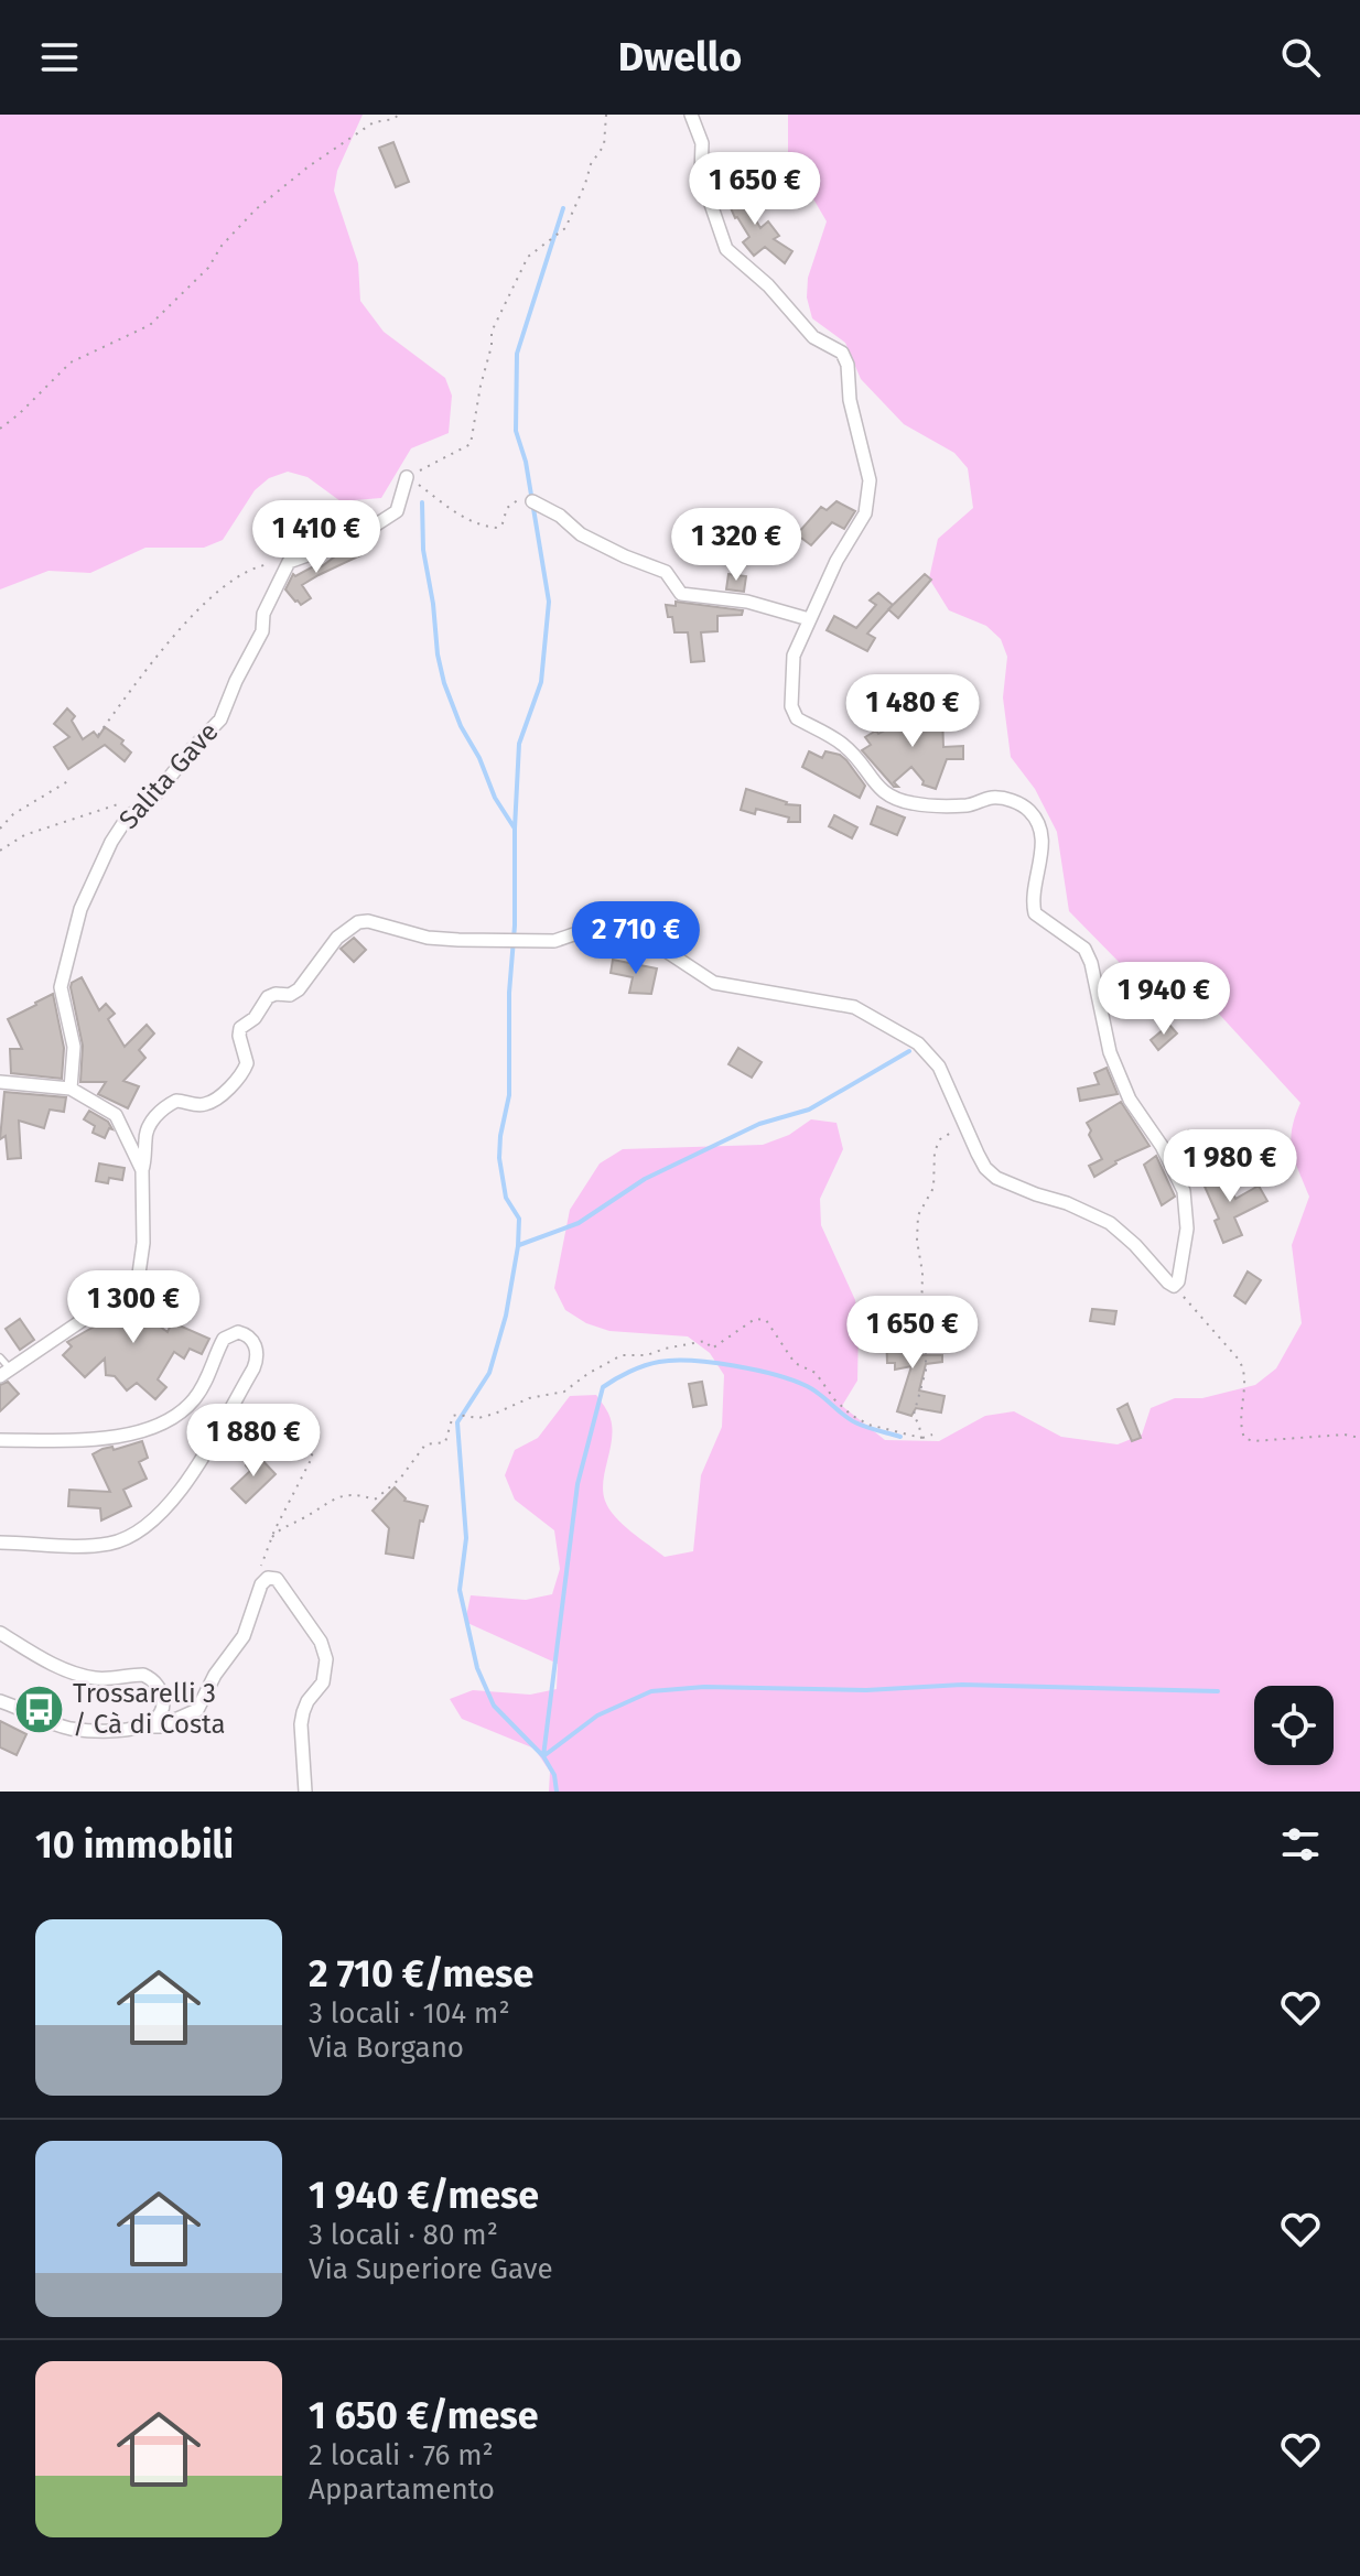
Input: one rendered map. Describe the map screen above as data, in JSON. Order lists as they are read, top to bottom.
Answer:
{
  "streets": {
    "street": ["Salita Gave"]
  },
  "places": {
    "bus stop": ["Trossarelli 3 / Cà di Costa"]
  },
  "page": {
    "header": "Dwello",
    "price": [
      "1 650 €",
      "1 410 €",
      "1 320 €",
      "1 480 €",
      "2 710 €",
      "1 940 €",
      "1 980 €",
      "1 300 €",
      "1 650 €",
      "1 880 €"
    ],
    "heading": "10 immobili",
    "list": [
      {
        "name": "2 710 €/mese",
        "note": "3 locali · 104 m² · Via Borgano"
      },
      {
        "name": "1 940 €/mese",
        "note": "3 locali · 80 m² · Via Superiore Gave"
      },
      {
        "name": "1 650 €/mese",
        "note": "2 locali · 76 m² · Appartamento"
      }
    ]
  }
}
